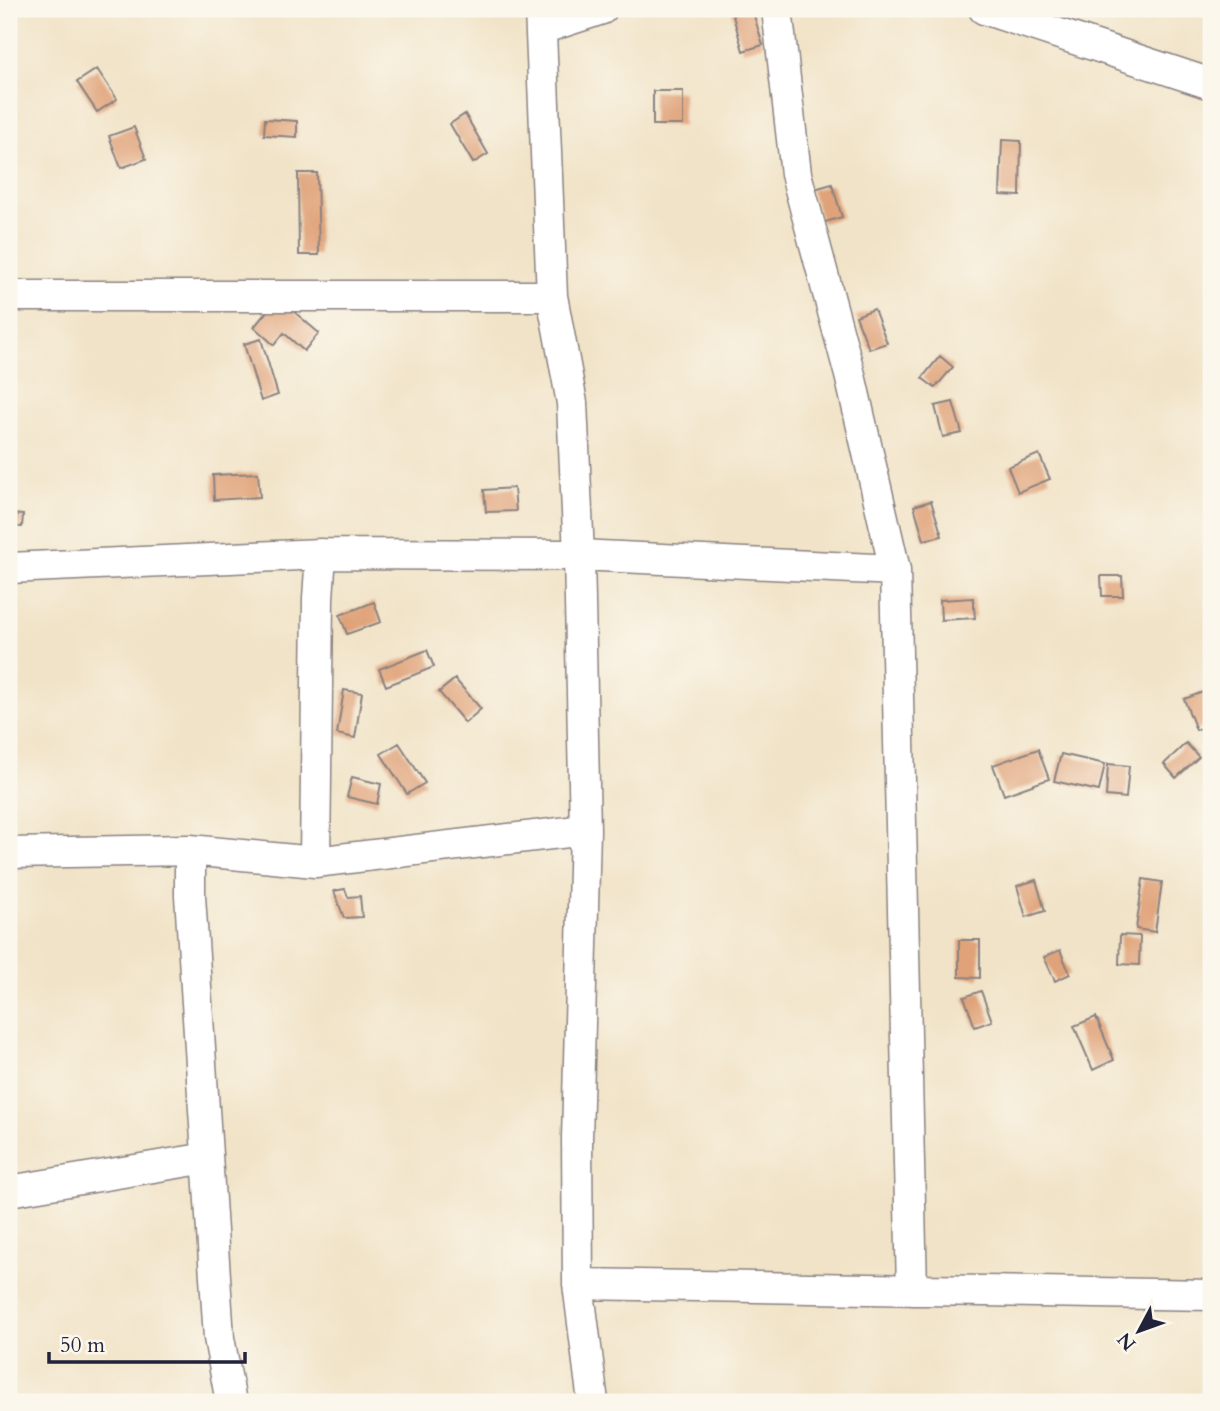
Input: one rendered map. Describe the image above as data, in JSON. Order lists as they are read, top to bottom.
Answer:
{
  "scale_bar": "50 m",
  "north": "bottom left"
}
